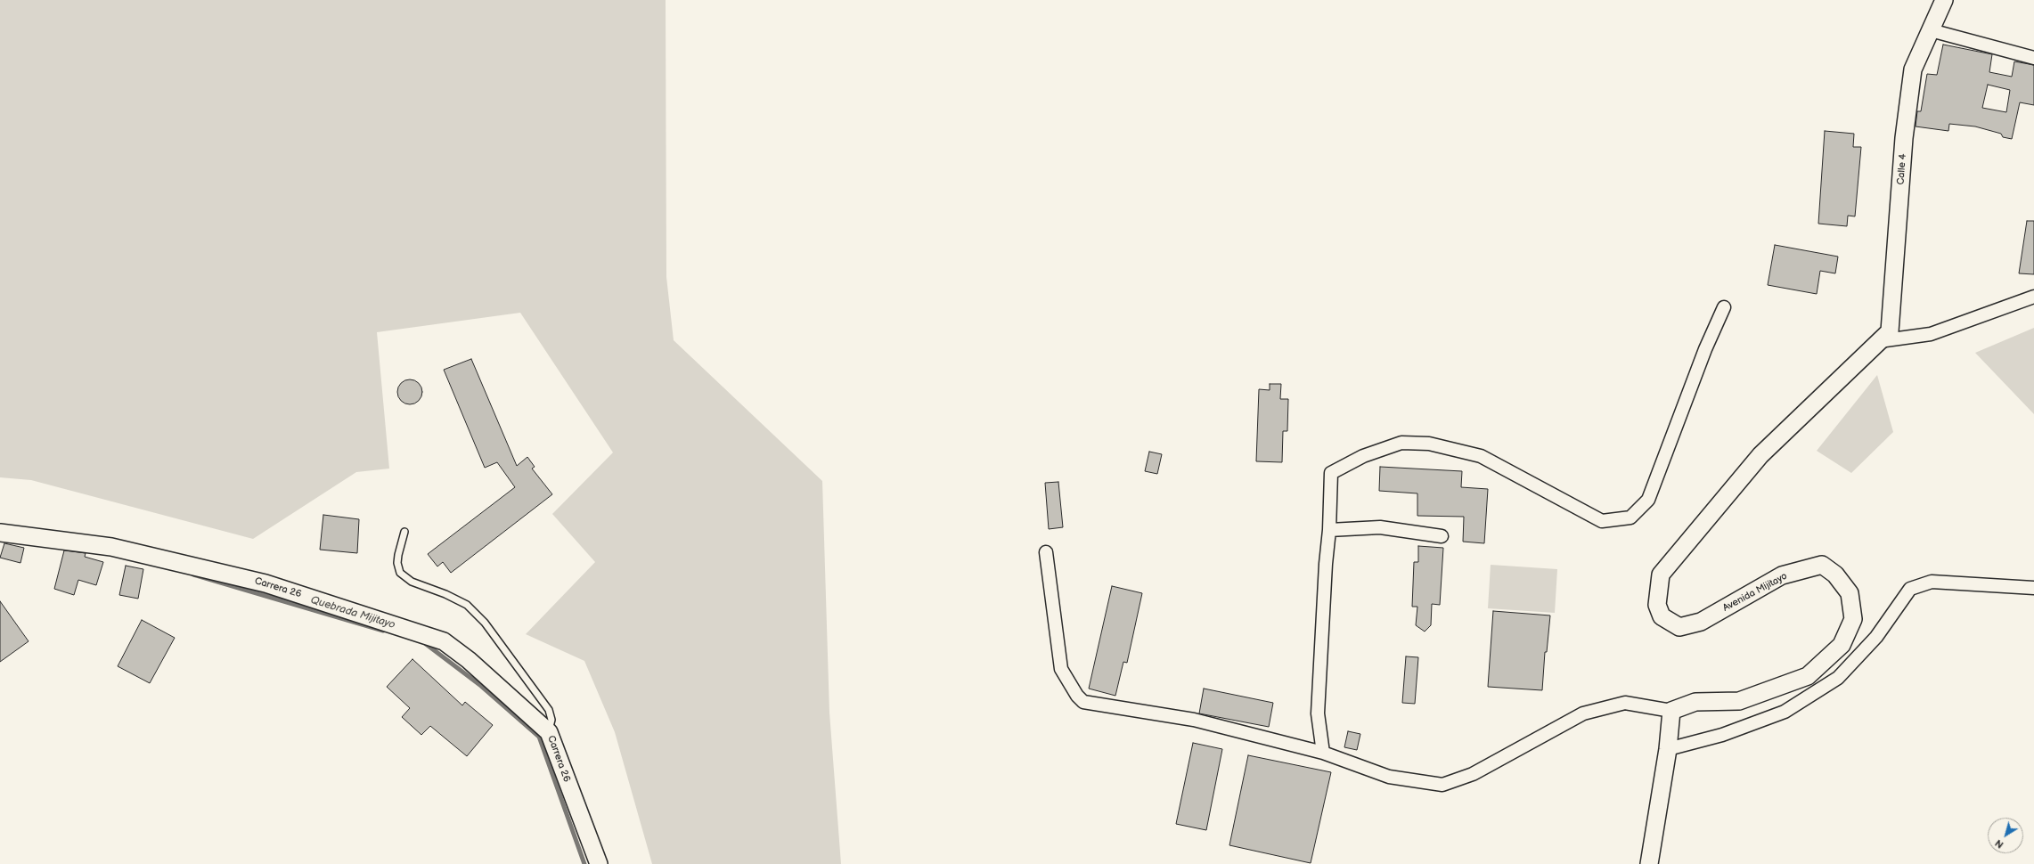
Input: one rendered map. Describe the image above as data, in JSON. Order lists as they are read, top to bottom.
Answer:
{
  "streets": {
    "street": ["Calle 4", "Carrera 26", "Avenida Mijitayo"]
  },
  "crossings": [
    ["Calle 4", "Avenida Mijitayo"]
  ],
  "water": ["Quebrada Mijitayo"],
  "north": "bottom left"
}
